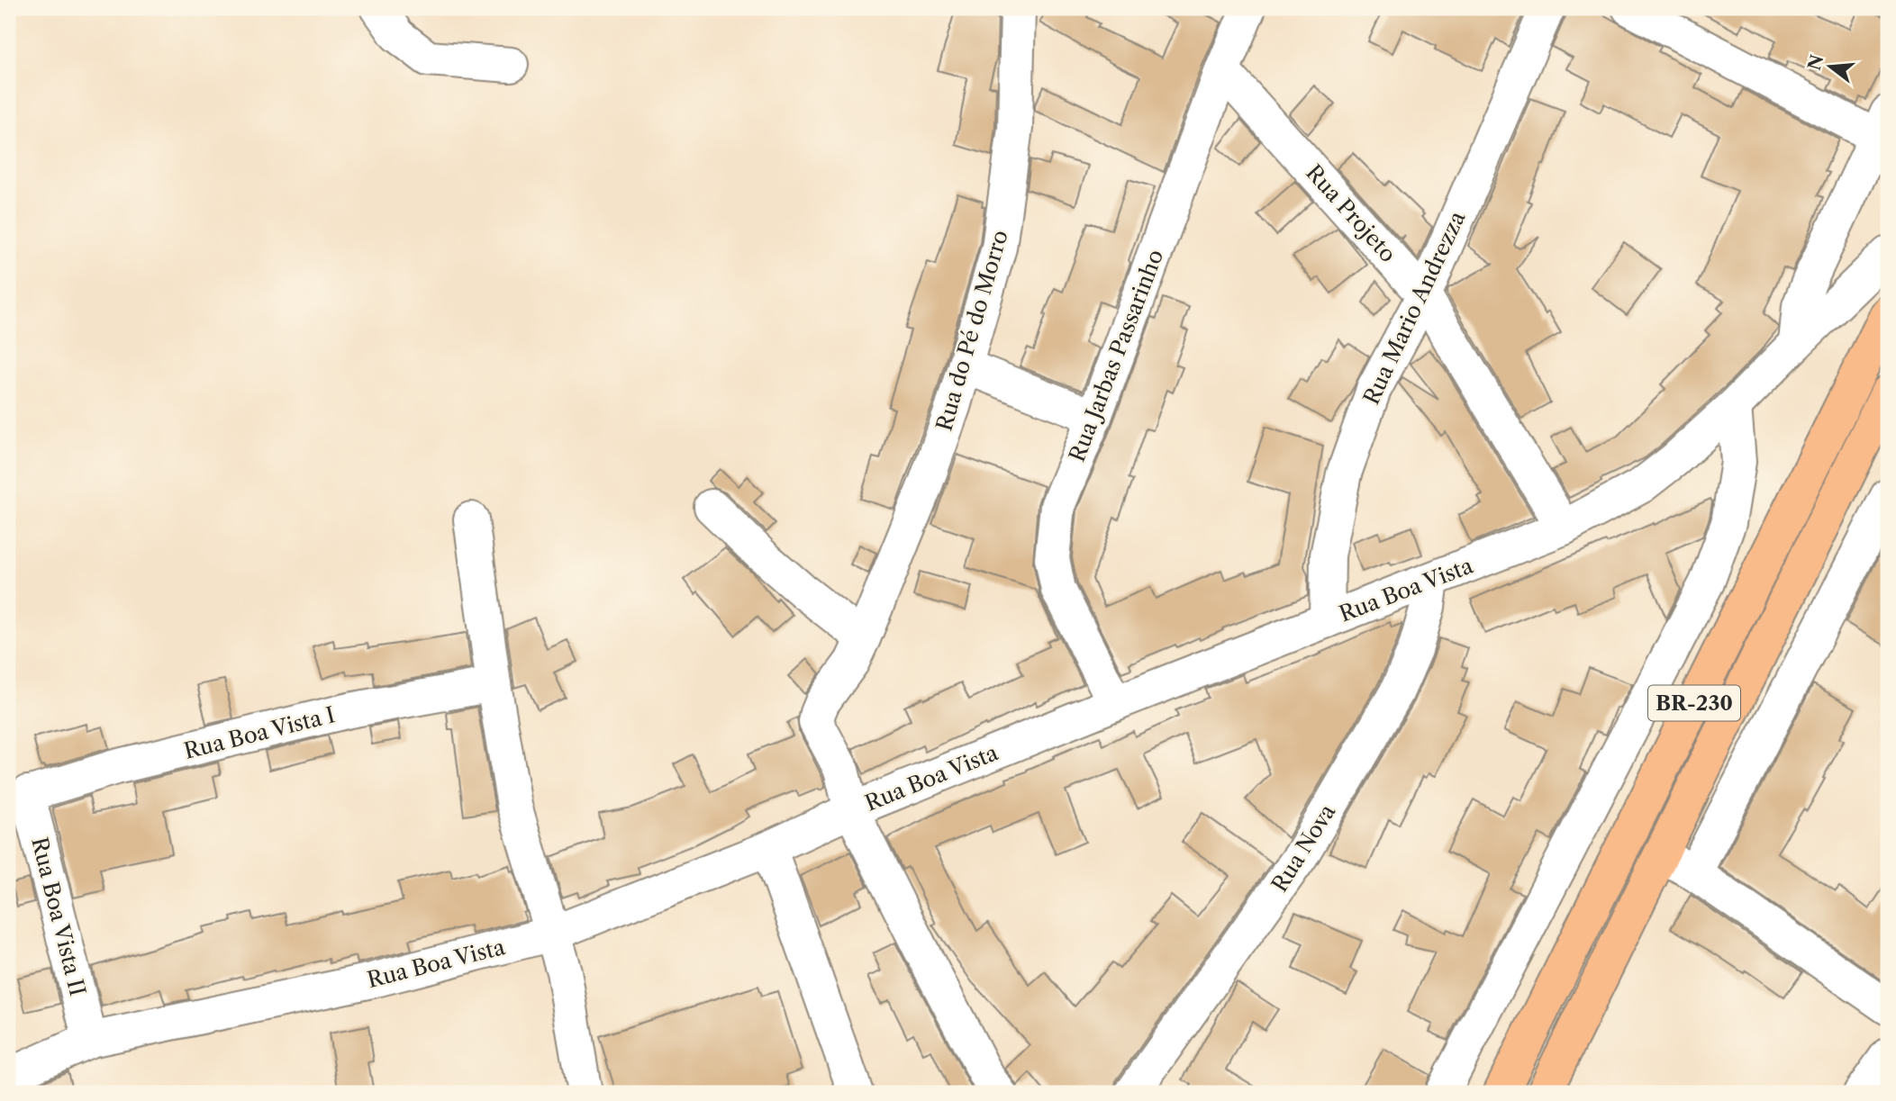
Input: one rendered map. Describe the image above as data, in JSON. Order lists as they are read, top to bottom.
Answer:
{
  "streets": {
    "main road": ["BR-230"],
    "street": [
      "Rua Projeto",
      "Rua Mario Andrezza",
      "Rua do Pé do Morro",
      "Rua Jarbas Passarinho",
      "Rua Boa Vista",
      "Rua Boa Vista I",
      "Rua Nova",
      "Rua Boa Vista II"
    ]
  },
  "crossings": [
    ["Rua Projeto", "Rua Mario Andrezza"],
    ["Rua Projeto", "Rua Jarbas Passarinho"],
    ["Rua Projeto", "Rua Boa Vista"],
    ["Rua Mario Andrezza", "Rua Boa Vista"],
    ["Rua do Pé do Morro", "Rua Boa Vista"],
    ["Rua Jarbas Passarinho", "Rua Boa Vista"],
    ["Rua Boa Vista", "Rua Nova"],
    ["Rua Boa Vista", "Rua Boa Vista II"],
    ["Rua Boa Vista I", "Rua Boa Vista II"]
  ],
  "north": "left"
}
